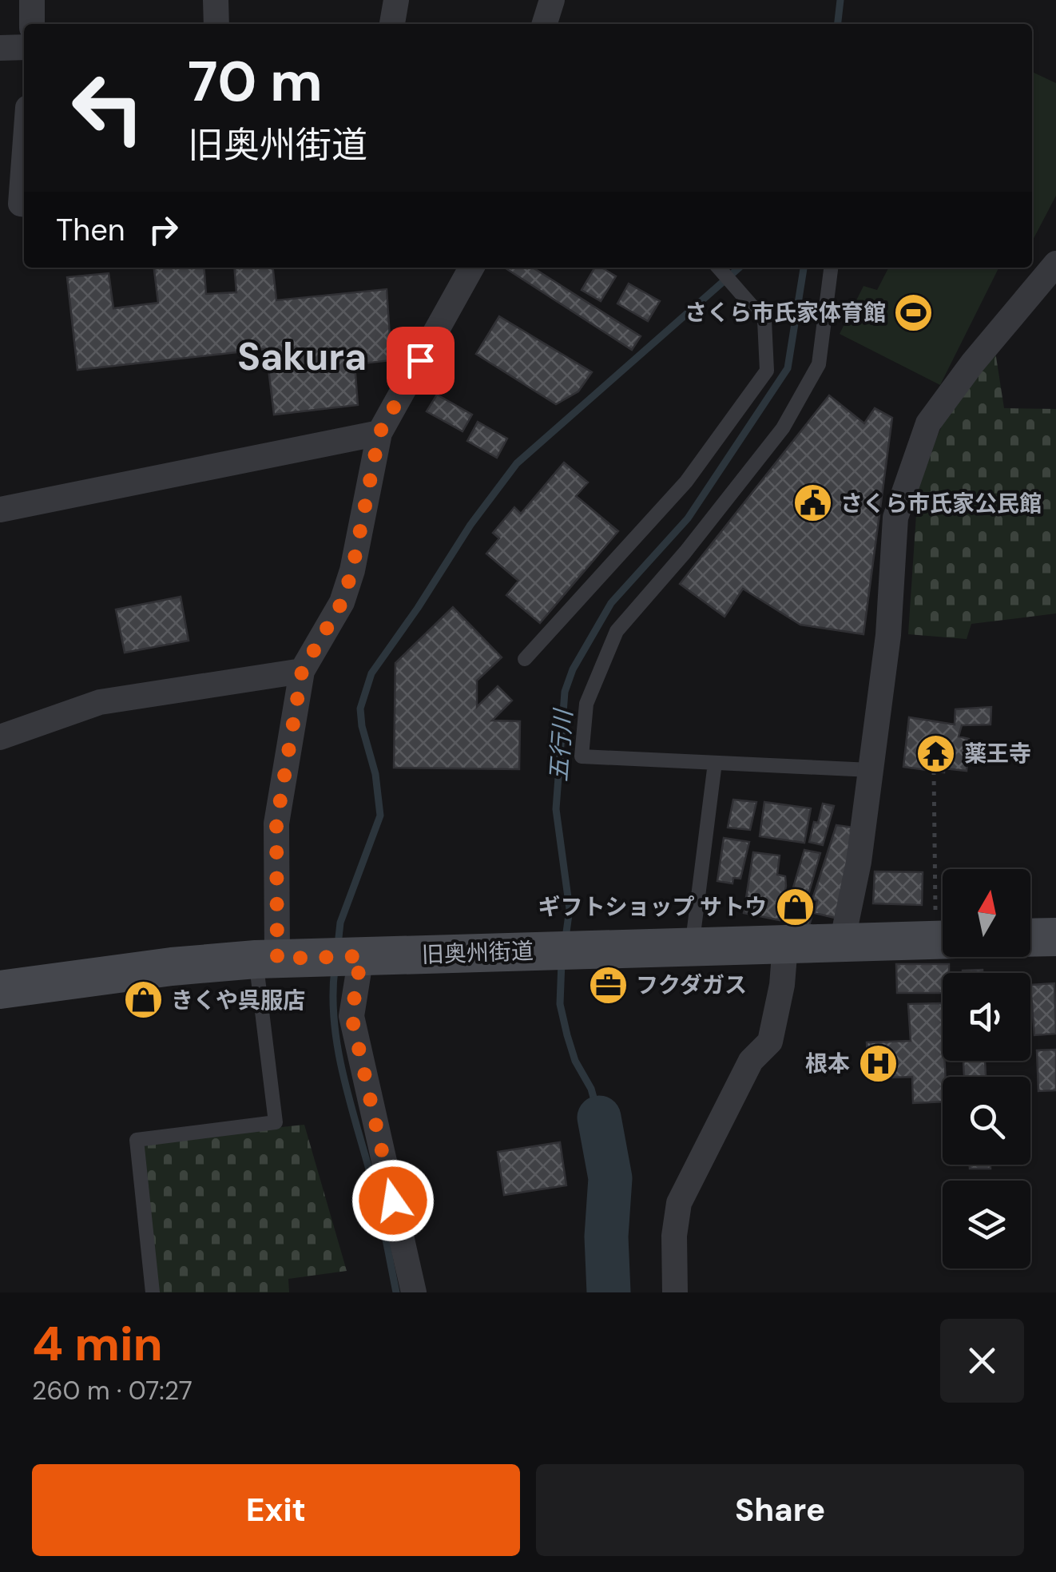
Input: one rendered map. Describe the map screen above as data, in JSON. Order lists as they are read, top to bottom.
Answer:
{
  "streets": {
    "street": ["旧奥州街道"]
  },
  "districts": ["Sakura"],
  "water": ["五行川"],
  "places": {
    "sports": ["さくら市氏家体育館"],
    "public building": ["さくら市氏家公民館"],
    "temple": ["薬王寺"],
    "shop": ["ギフトショップ サトウ", "きくや呉服店"],
    "office": ["フクダガス"],
    "hospital": ["根本"]
  },
  "north": "top",
  "page": {
    "turn": ["70 m", "旧奥州街道"],
    "then": "Then",
    "heading": ["4 min", "260 m · 07:27"],
    "buttons": ["Exit", "Share"]
  }
}
